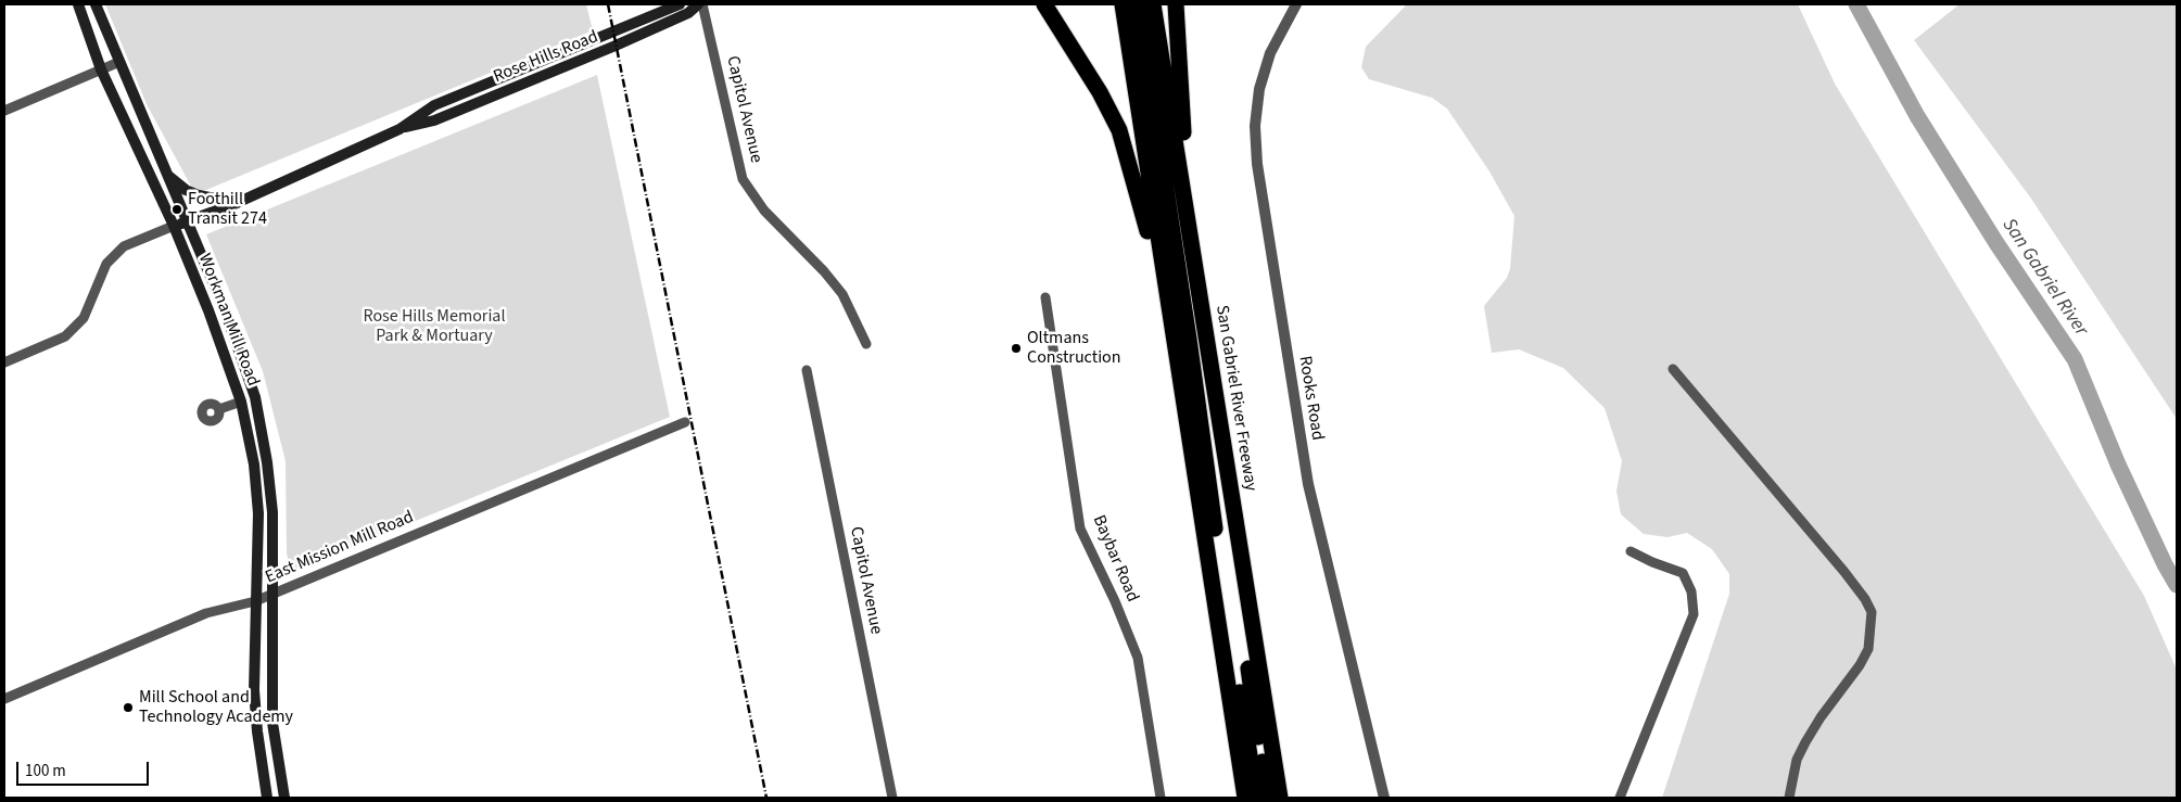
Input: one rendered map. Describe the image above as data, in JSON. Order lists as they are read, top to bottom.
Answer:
{
  "streets": {
    "highway": ["San Gabriel River Freeway"],
    "main road": ["Rose Hills Road", "Workman Mill Road"],
    "street": [
      "Capitol Avenue",
      "Rooks Road",
      "East Mission Mill Road",
      "Baybar Road"
    ]
  },
  "crossings": [
    ["Rose Hills Road", "Capitol Avenue"],
    ["Rose Hills Road", "Workman Mill Road"],
    ["Workman Mill Road", "East Mission Mill Road"]
  ],
  "water": ["San Gabriel River"],
  "parks": ["Rose Hills Memorial Park & Mortuary"],
  "places": ["Foothill Transit 274", "Oltmans Construction", "Mill School and Technology Academy"],
  "scale_bar": "100 m"
}
